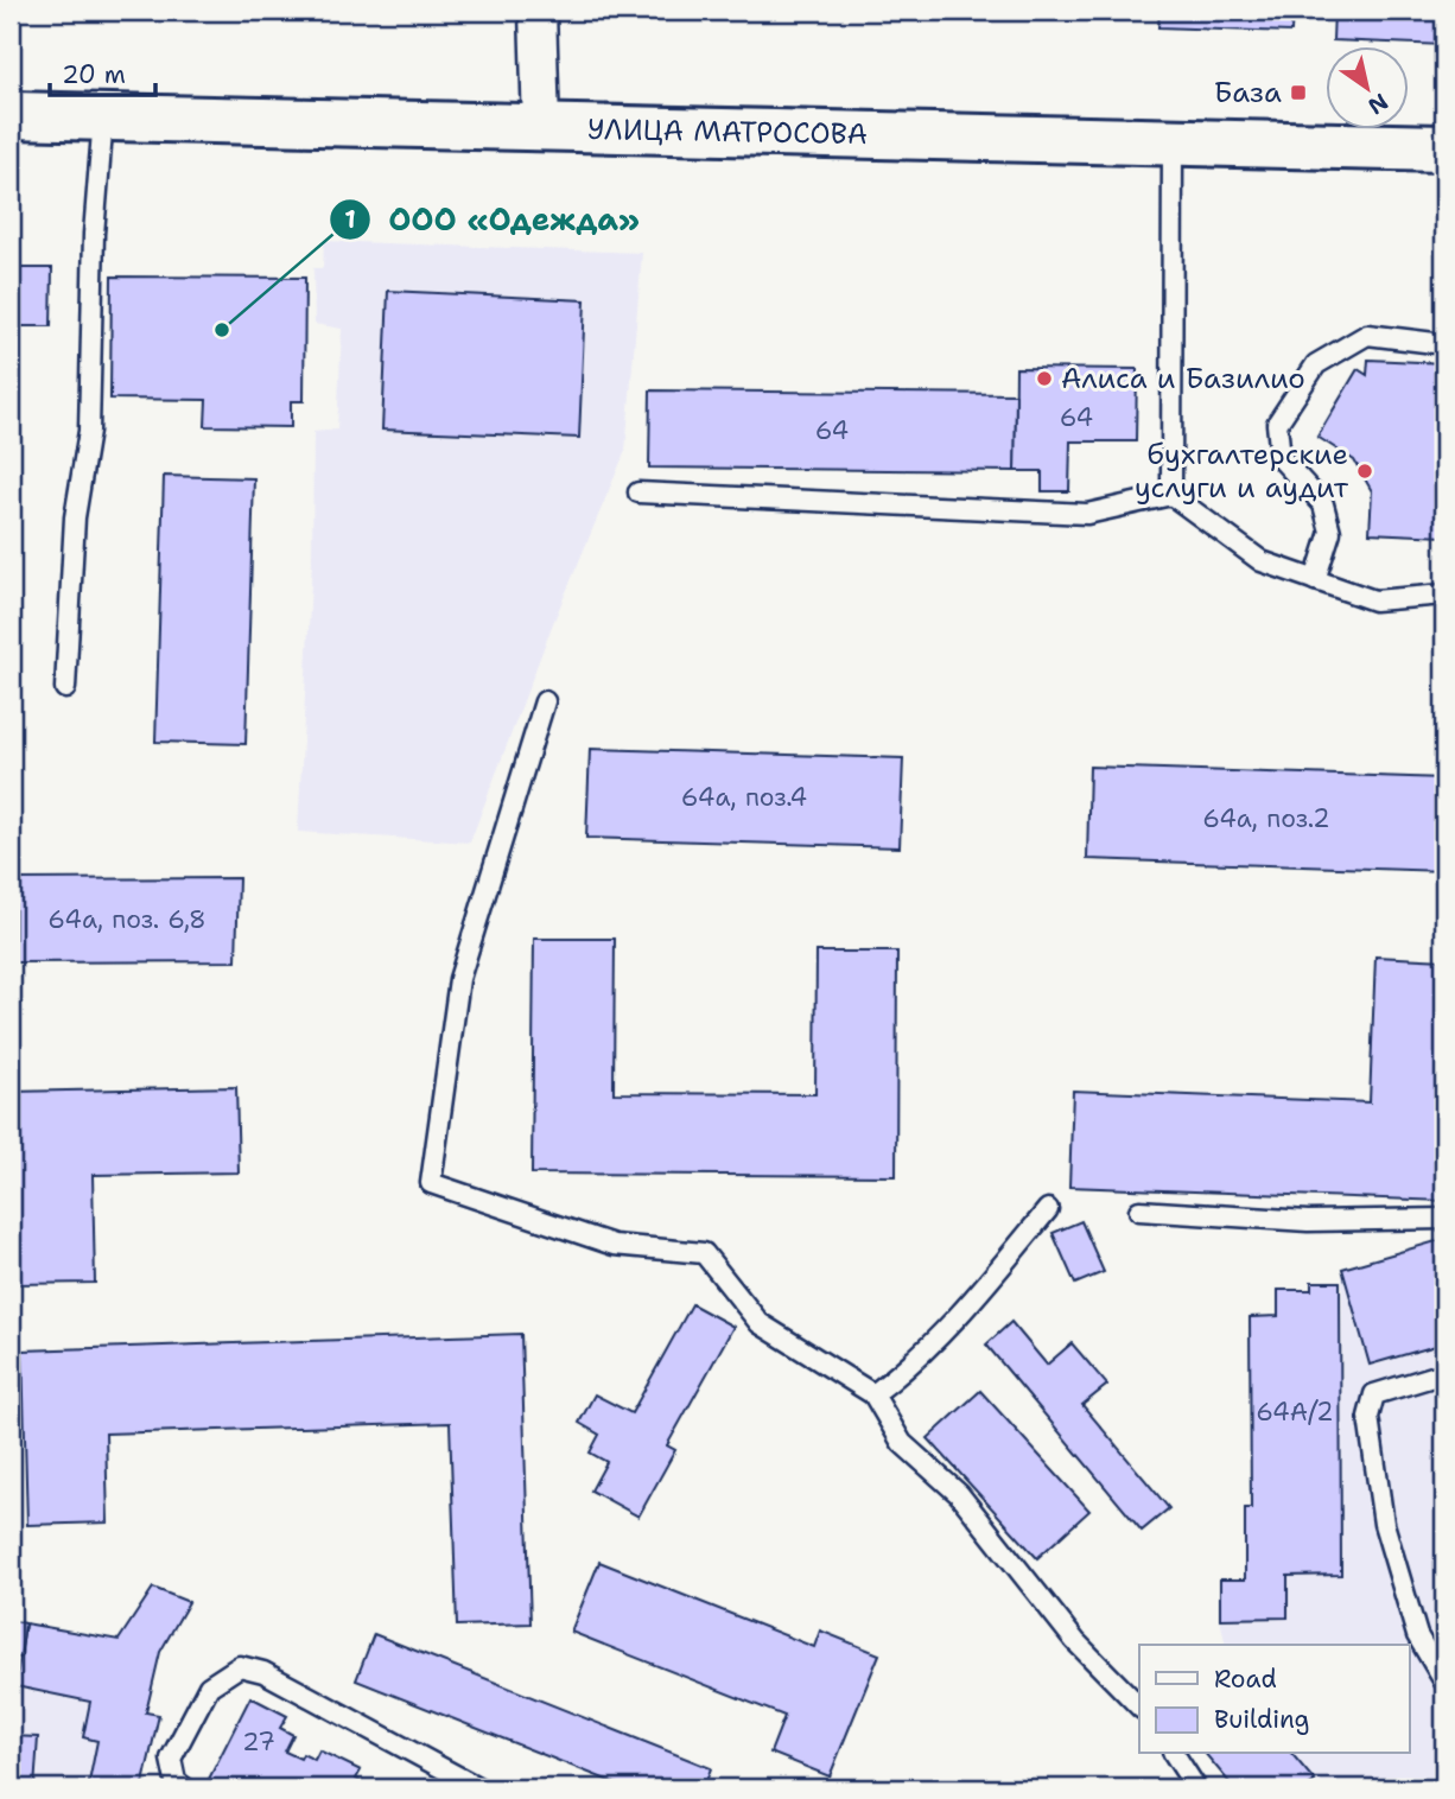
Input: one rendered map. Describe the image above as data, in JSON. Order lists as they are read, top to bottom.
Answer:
{
  "streets": {
    "highway": ["УЛИЦА МАТРОСОВА"]
  },
  "places": {
    "transit": ["База"],
    "other": ["ООО «Одежда»", "Алиса и Базилио", "бухгалтерские услуги и аудит"]
  },
  "house_numbers": [
    "64",
    "64",
    "64а, поз.4",
    "64а, поз.2",
    "64а, поз. 6,8",
    "64А/2",
    "27"
  ],
  "legend": ["Road", "Building"],
  "scale_bar": "20 m",
  "north": "bottom right"
}
